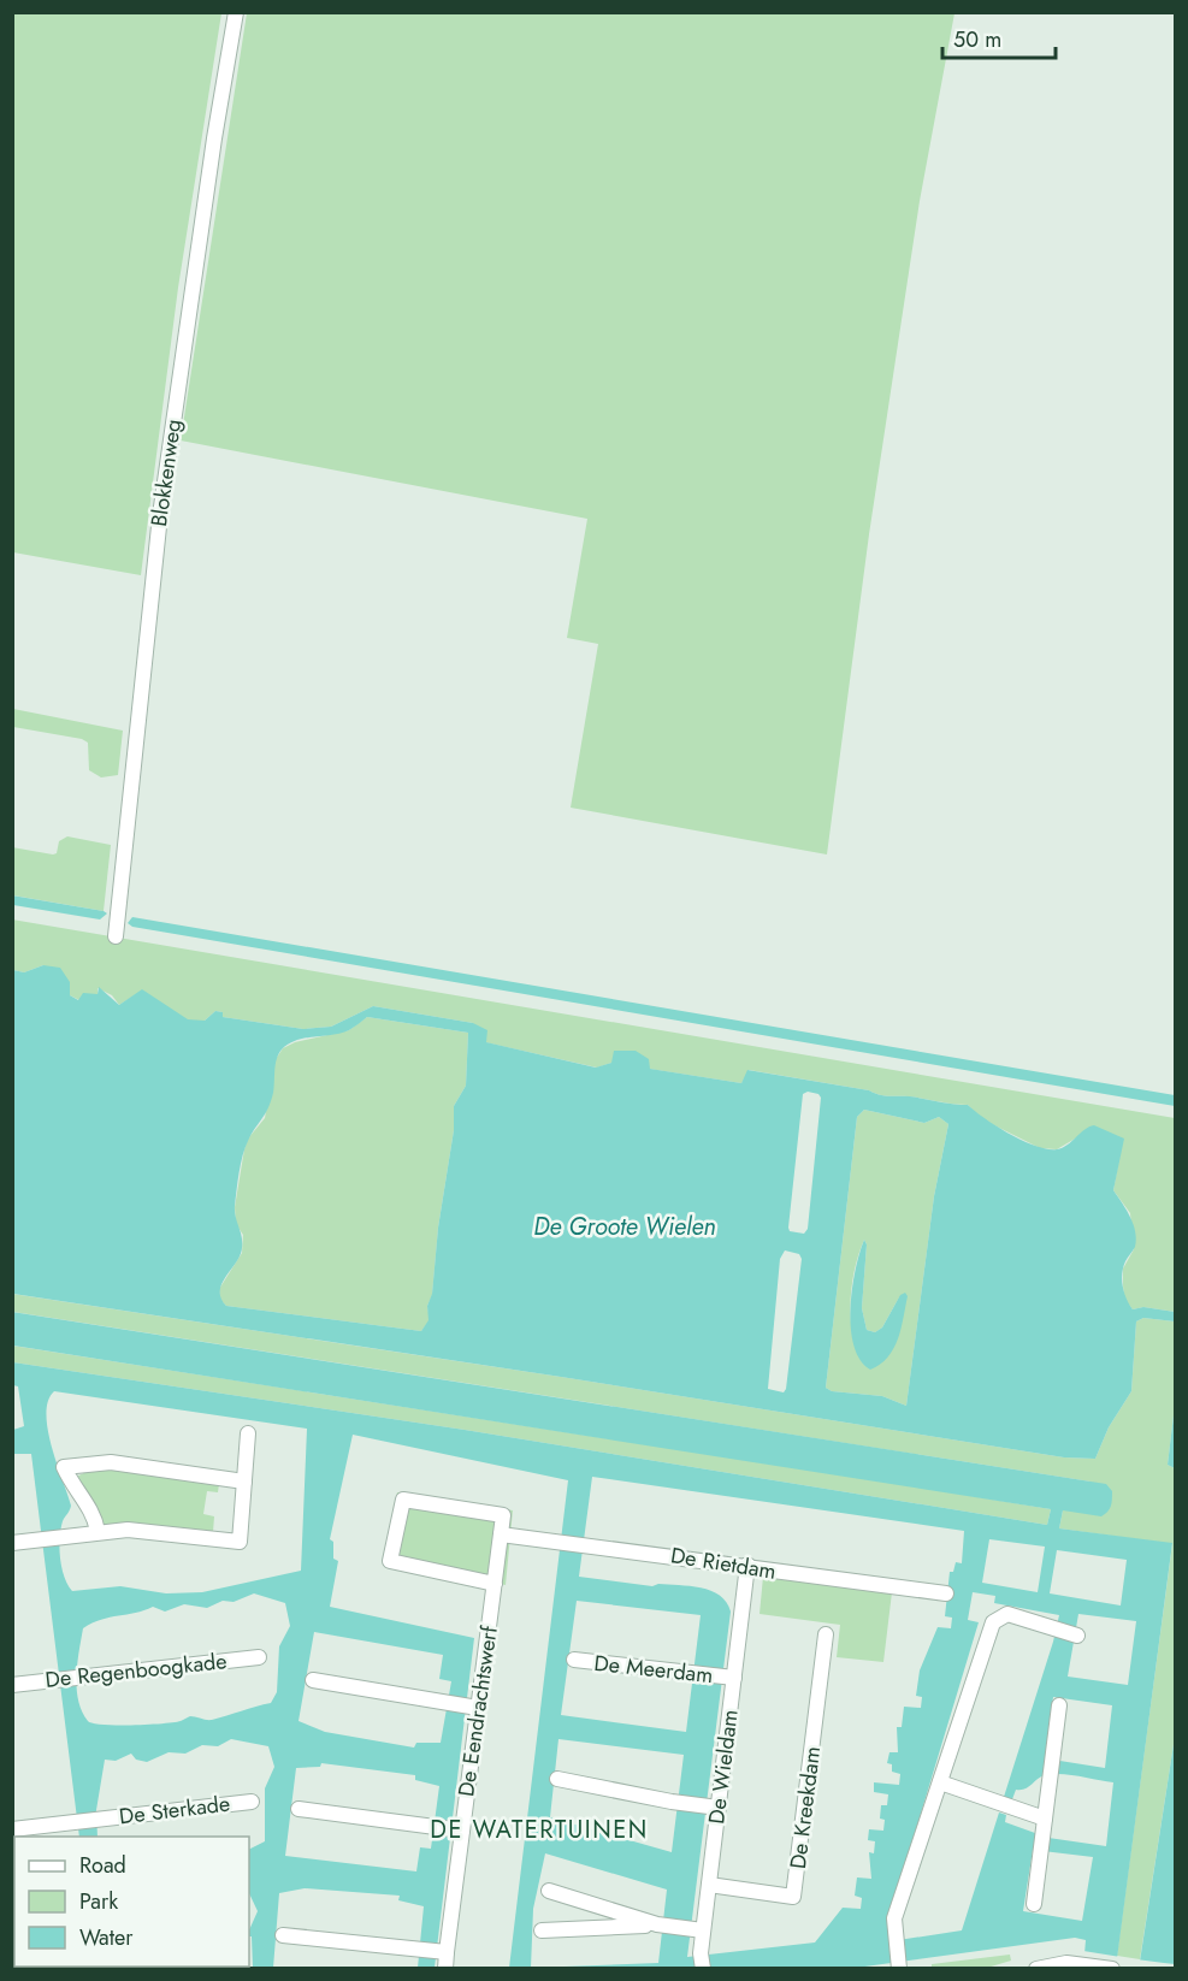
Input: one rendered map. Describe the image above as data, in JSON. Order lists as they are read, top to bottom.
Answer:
{
  "streets": {
    "street": [
      "Blokkenweg",
      "De Rietdam",
      "De Meerdam",
      "De Regenboogkade",
      "De Eendrachtswerf",
      "De Wieldam",
      "De Kreekdam",
      "De Sterkade"
    ]
  },
  "crossings": [
    ["De Rietdam", "De Eendrachtswerf"],
    ["De Rietdam", "De Wieldam"],
    ["De Meerdam", "De Wieldam"],
    ["De Wieldam", "De Kreekdam"]
  ],
  "districts": ["DE WATERTUINEN"],
  "water": ["De Groote Wielen"],
  "legend": ["Road", "Park", "Water"],
  "scale_bar": "50 m"
}
